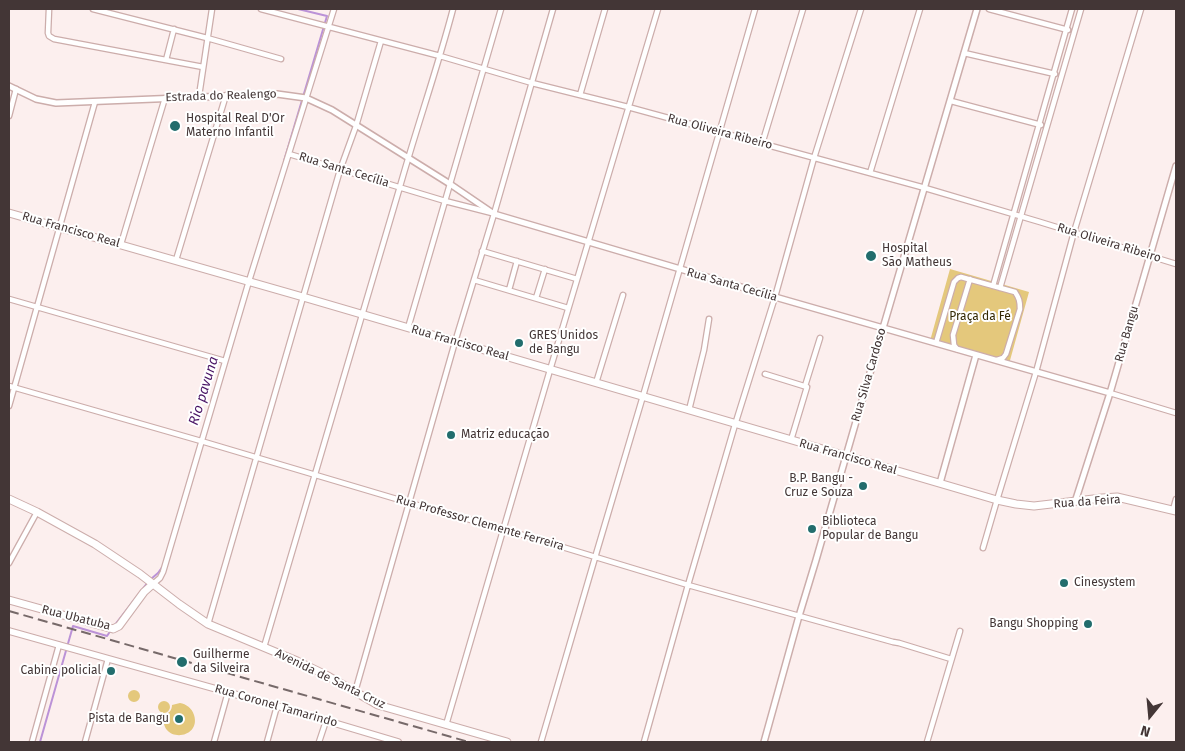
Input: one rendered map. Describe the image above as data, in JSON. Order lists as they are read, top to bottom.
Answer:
{
  "streets": {
    "main road": [
      "Rua Francisco Real",
      "Rua da Feira",
      "Rua Ubatuba",
      "Avenida de Santa Cruz",
      "Rua Coronel Tamarindo"
    ],
    "street": [
      "Estrada do Realengo",
      "Rua Oliveira Ribeiro",
      "Rua Santa Cecília",
      "Rua Bangu",
      "Rua Silva Cardoso",
      "Rua Professor Clemente Ferreira"
    ]
  },
  "crossings": [
    ["Estrada do Realengo", "Rua Santa Cecília"],
    ["Rua Oliveira Ribeiro", "Rua Bangu"],
    ["Rua Oliveira Ribeiro", "Rua Silva Cardoso"],
    ["Rua Santa Cecília", "Rua Bangu"],
    ["Rua Santa Cecília", "Rua Silva Cardoso"],
    ["Rua Francisco Real", "Rua Silva Cardoso"],
    ["Rua Francisco Real", "Rua da Feira"],
    ["Rua Bangu", "Rua da Feira"],
    ["Rua Silva Cardoso", "Rua Professor Clemente Ferreira"],
    ["Rua Ubatuba", "Avenida de Santa Cruz"]
  ],
  "water": ["Rio pavuna"],
  "parks": ["Praça da Fé"],
  "places": [
    "Hospital Real D'Or Materno Infantil",
    "Hospital São Matheus",
    "GRES Unidos de Bangu",
    "Matriz educação",
    "B.P. Bangu - Cruz e Souza",
    "Biblioteca Popular de Bangu",
    "Cinesystem",
    "Bangu Shopping",
    "Guilherme da Silveira",
    "Cabine policial",
    "Pista de Bangu"
  ],
  "north": "bottom"
}
